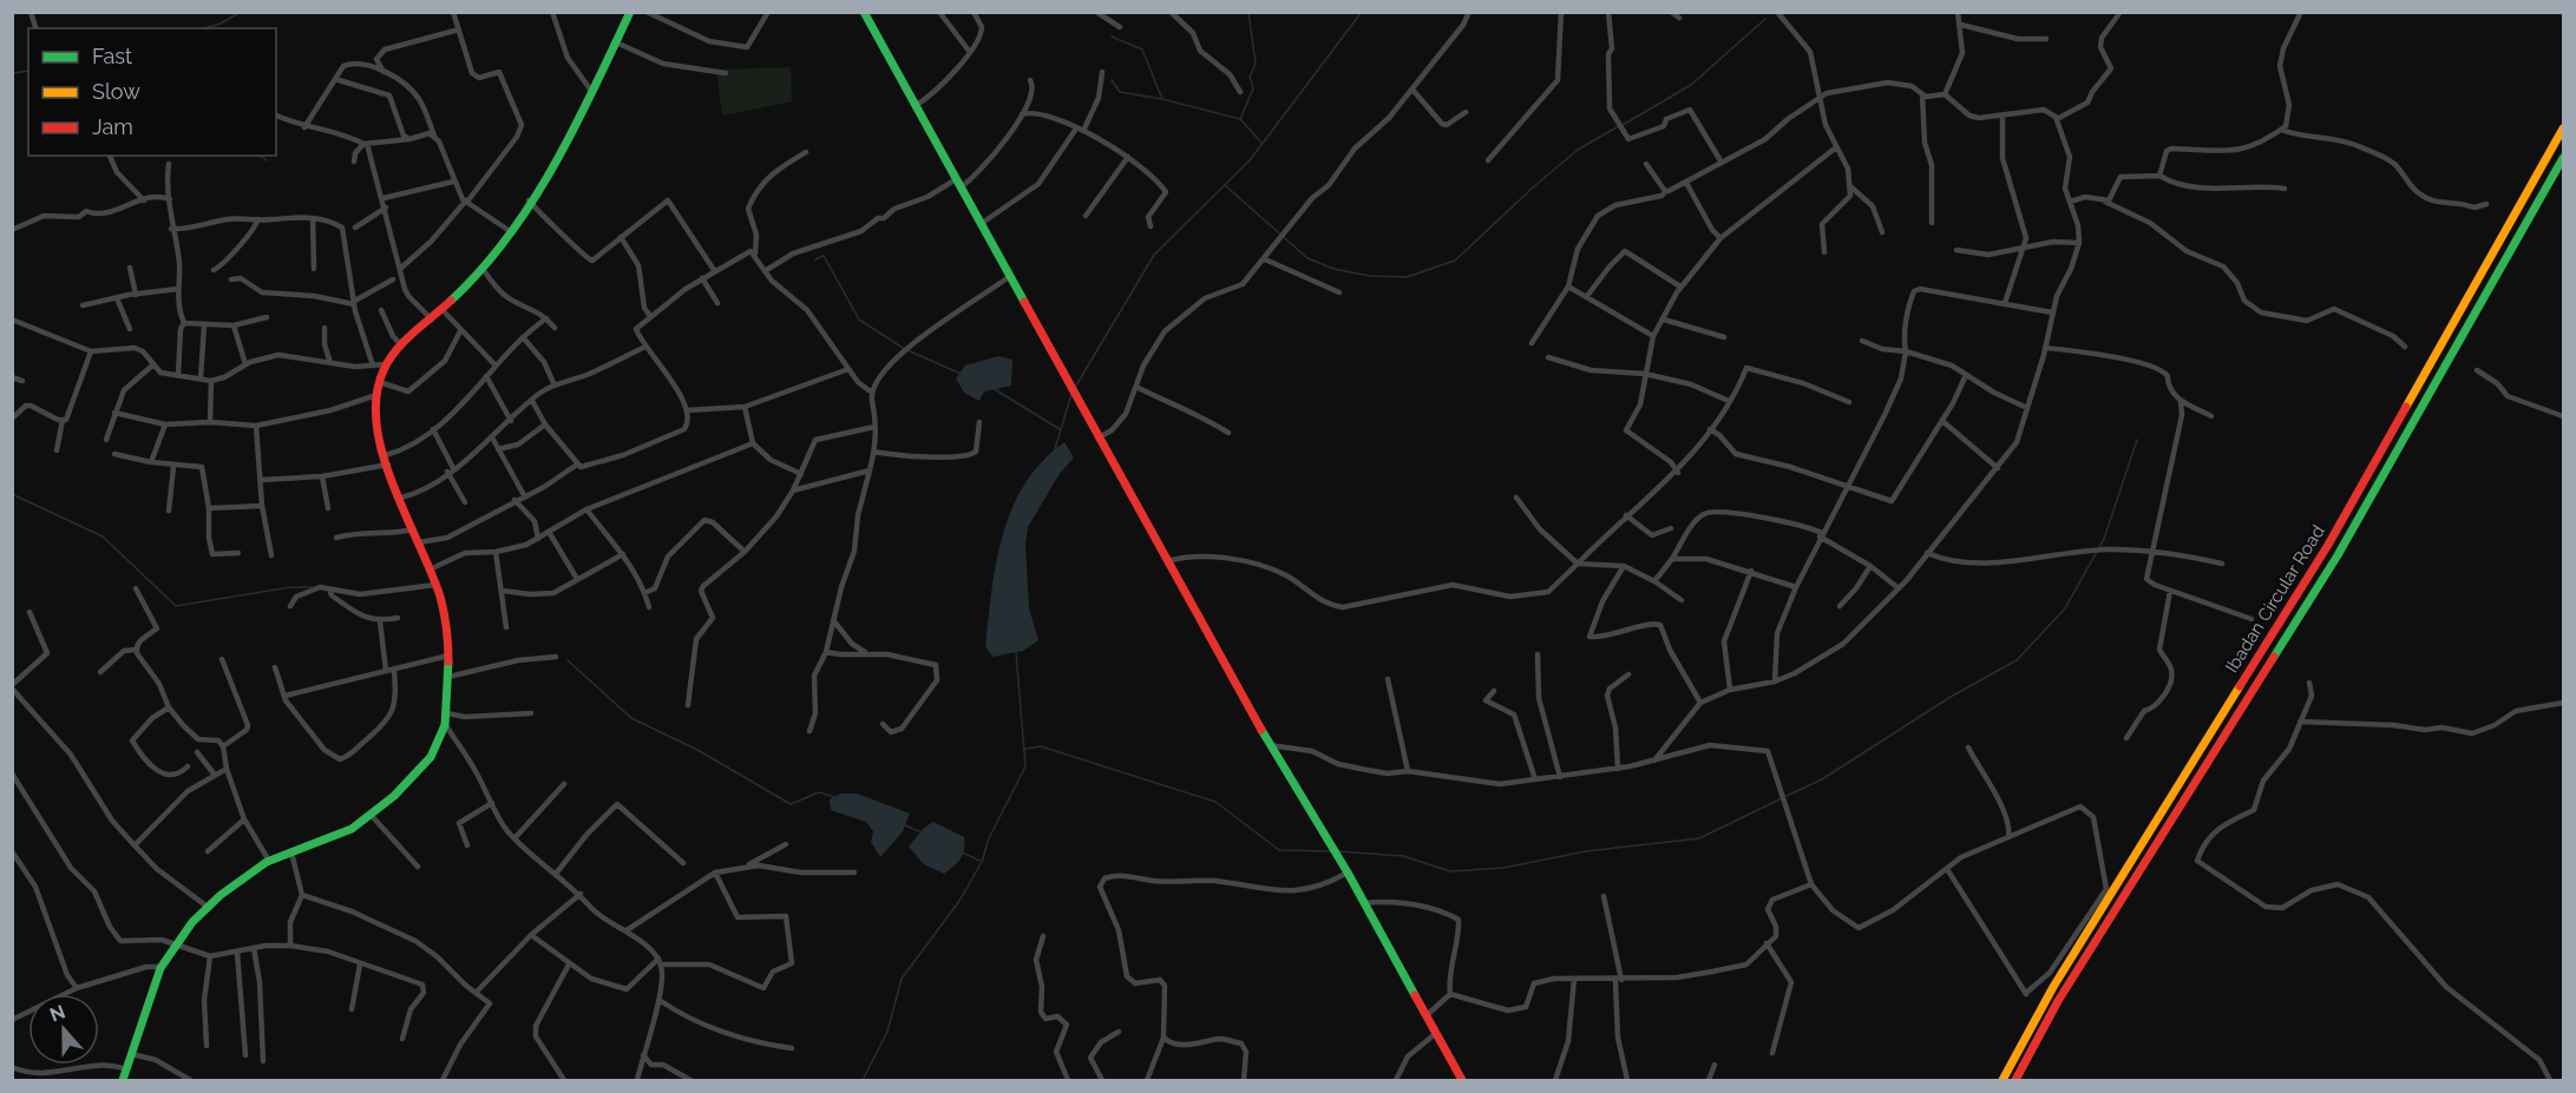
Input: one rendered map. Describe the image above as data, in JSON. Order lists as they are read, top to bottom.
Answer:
{
  "streets": {
    "main road": ["Ibadan Circular Road"]
  },
  "legend": ["Fast", "Slow", "Jam"],
  "north": "top"
}
